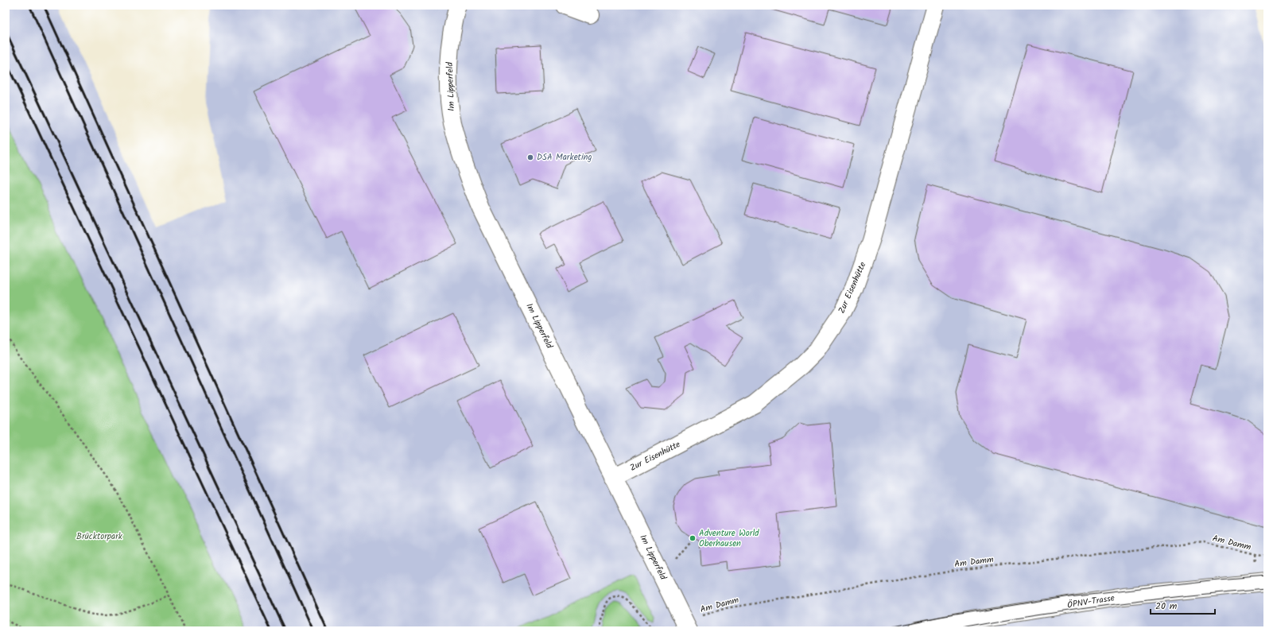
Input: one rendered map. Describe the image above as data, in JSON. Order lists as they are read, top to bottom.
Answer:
{
  "streets": {
    "street": ["Im Lipperfeld", "Zur Eisenhütte", "ÖPNV-Trasse"],
    "path": ["Am Damm"]
  },
  "crossings": [
    ["Im Lipperfeld", "Zur Eisenhütte"],
    ["Im Lipperfeld", "Am Damm"]
  ],
  "parks": ["Brücktorpark"],
  "places": ["DSA Marketing", "Adventure World Oberhausen"],
  "scale_bar": "20 m"
}
